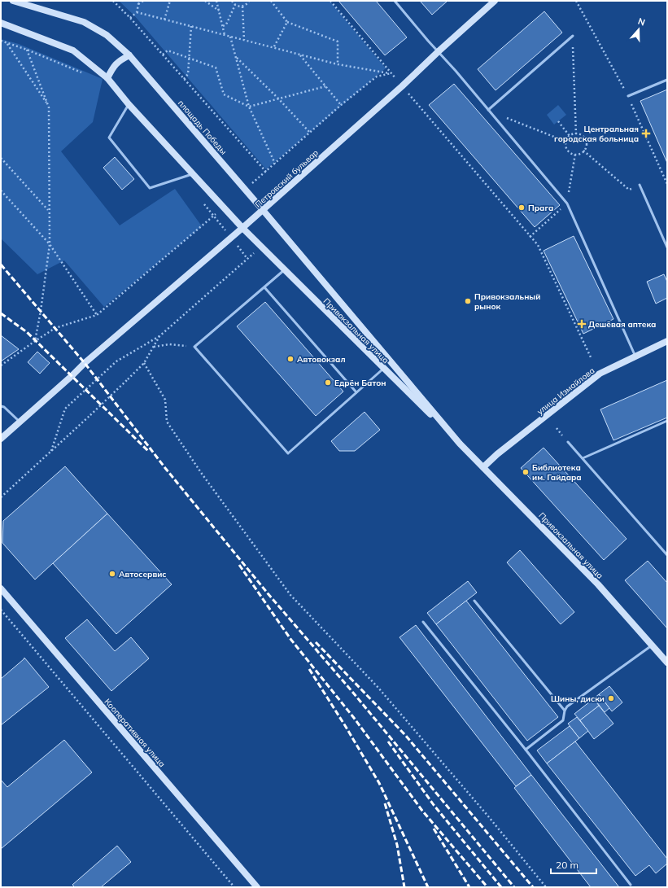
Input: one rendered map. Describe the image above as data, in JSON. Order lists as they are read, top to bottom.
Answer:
{
  "streets": {
    "street": [
      "площадь Победы",
      "Петровский бульвар",
      "Привокзальная улица",
      "улица Измайлова",
      "Кооперативная улица"
    ]
  },
  "crossings": [
    ["площадь Победы", "Петровский бульвар"],
    ["площадь Победы", "Привокзальная улица"],
    ["Петровский бульвар", "Привокзальная улица"],
    ["Привокзальная улица", "улица Измайлова"]
  ],
  "places": {
    "health": ["Центральная городская больница", "Дешёвая аптека"],
    "other": [
      "Прага",
      "Привокзальный рынок",
      "Автовокзал",
      "Едрён Батон",
      "Библиотека им. Гайдара",
      "Автосервис",
      "Шины, диски"
    ]
  },
  "scale_bar": "20 m",
  "north": "top"
}
